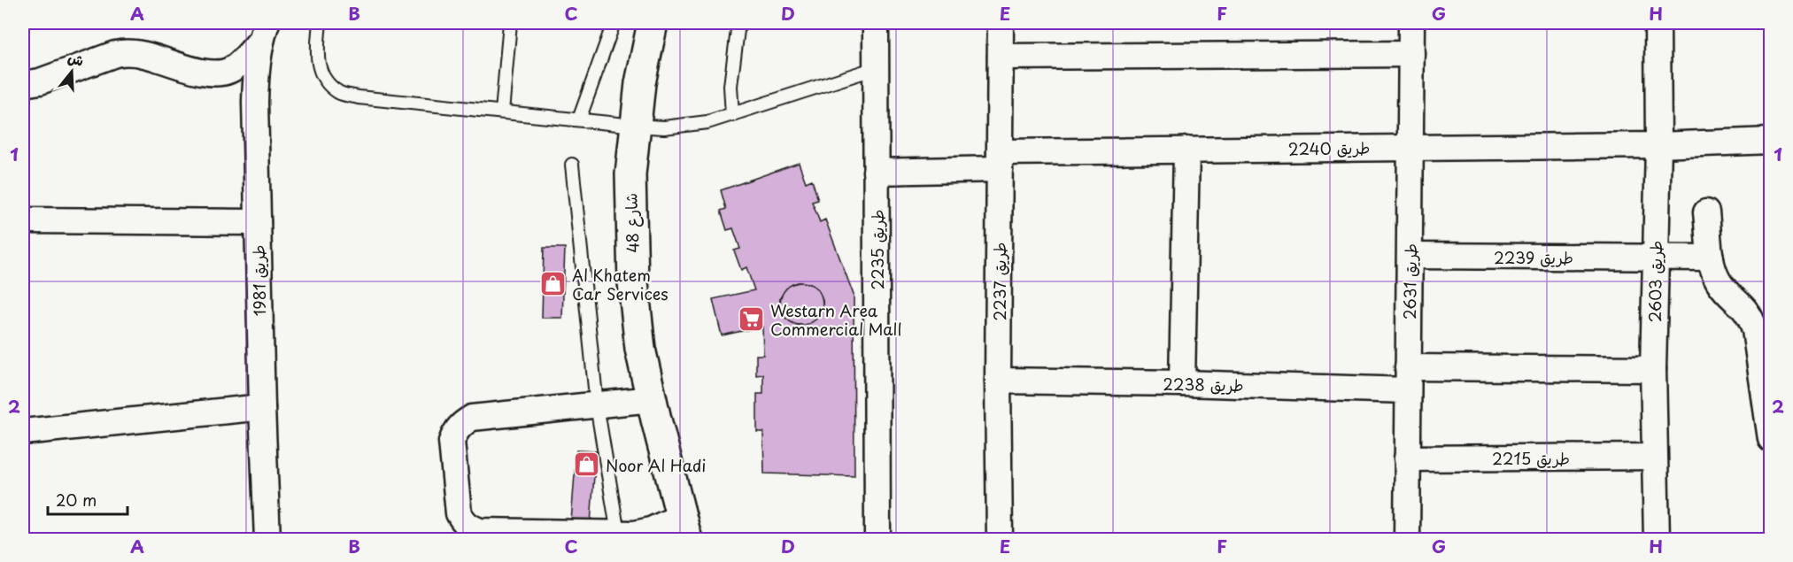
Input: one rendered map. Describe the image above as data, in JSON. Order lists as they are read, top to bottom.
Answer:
{
  "streets": {
    "street": [
      "طريق 2240",
      "شارع 48",
      "طريق 2235",
      "طريق 2239",
      "طريق 1981",
      "طريق 2237",
      "طريق 2631",
      "طريق 2603",
      "طريق 2238",
      "طريق 2215"
    ]
  },
  "crossings": [
    ["طريق 2240", "طريق 2235"],
    ["طريق 2240", "طريق 2237"],
    ["طريق 2240", "طريق 2631"],
    ["طريق 2240", "طريق 2603"],
    ["طريق 2239", "طريق 2631"],
    ["طريق 2239", "طريق 2603"],
    ["طريق 2237", "طريق 2238"],
    ["طريق 2631", "طريق 2238"],
    ["طريق 2631", "طريق 2215"],
    ["طريق 2603", "طريق 2238"],
    ["طريق 2603", "طريق 2215"]
  ],
  "places": {
    "shop": ["Al Khatem Car Services", "Noor Al Hadi"],
    "supermarket": ["Westarn Area Commercial Mall"]
  },
  "scale_bar": "20 m",
  "north": "top",
  "grid": {
    "columns": [
      "A",
      "B",
      "C",
      "D",
      "E",
      "F",
      "G",
      "H"
    ],
    "rows": ["1", "2"]
  }
}
